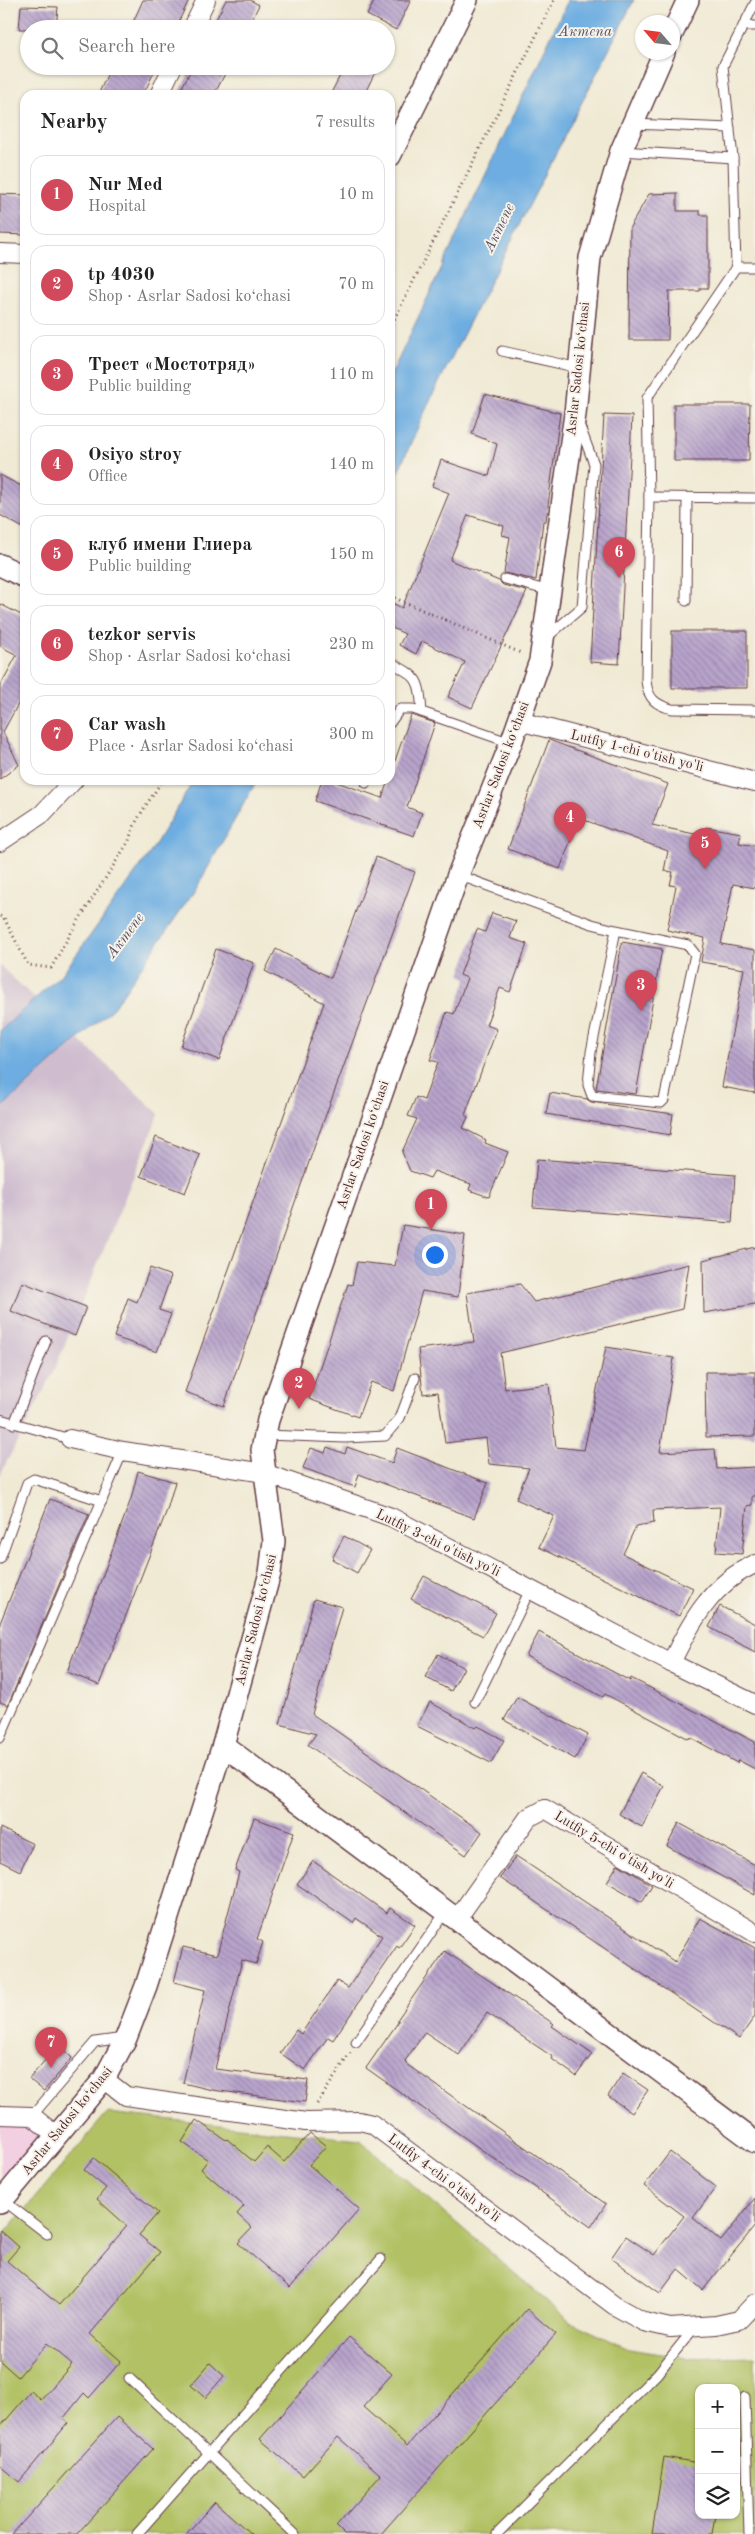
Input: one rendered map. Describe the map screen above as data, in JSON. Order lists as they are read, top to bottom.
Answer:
{
  "streets": {
    "street": [
      "Asrlar Sadosi ko‘chasi",
      "Lutfiy 1-chi o'tish yo'li",
      "Lutfiy 3-chi o'tish yo'li",
      "Lutfiy 5-chi o'tish yo'li",
      "Lutfiy 4-chi o'tish yo'li"
    ]
  },
  "crossings": [
    ["Asrlar Sadosi ko‘chasi", "Lutfiy 1-chi o'tish yo'li"],
    ["Asrlar Sadosi ko‘chasi", "Lutfiy 3-chi o'tish yo'li"],
    ["Asrlar Sadosi ko‘chasi", "Lutfiy 4-chi o'tish yo'li"]
  ],
  "water": ["Актепа", "Актепе"],
  "north": "top left",
  "page": {
    "search": "Search here",
    "heading": ["Nearby", "7 results"],
    "list": [
      {
        "mark": "1",
        "name": "Nur Med",
        "note": "Hospital",
        "value": "10 m"
      },
      {
        "mark": "2",
        "name": "tp 4030",
        "note": "Shop · Asrlar Sadosi ko‘chasi",
        "value": "70 m"
      },
      {
        "mark": "3",
        "name": "Трест «Мостотряд»",
        "note": "Public building",
        "value": "110 m"
      },
      {
        "mark": "4",
        "name": "Osiyo stroy",
        "note": "Office",
        "value": "140 m"
      },
      {
        "mark": "5",
        "name": "клуб имени Глиера",
        "note": "Public building",
        "value": "150 m"
      },
      {
        "mark": "6",
        "name": "tezkor servis",
        "note": "Shop · Asrlar Sadosi ko‘chasi",
        "value": "230 m"
      },
      {
        "mark": "7",
        "name": "Car wash",
        "note": "Place · Asrlar Sadosi ko‘chasi",
        "value": "300 m"
      }
    ],
    "pins": [
      "6",
      "4",
      "5",
      "3",
      "1",
      "2",
      "7"
    ],
    "map_buttons": ["+", "−"]
  }
}
